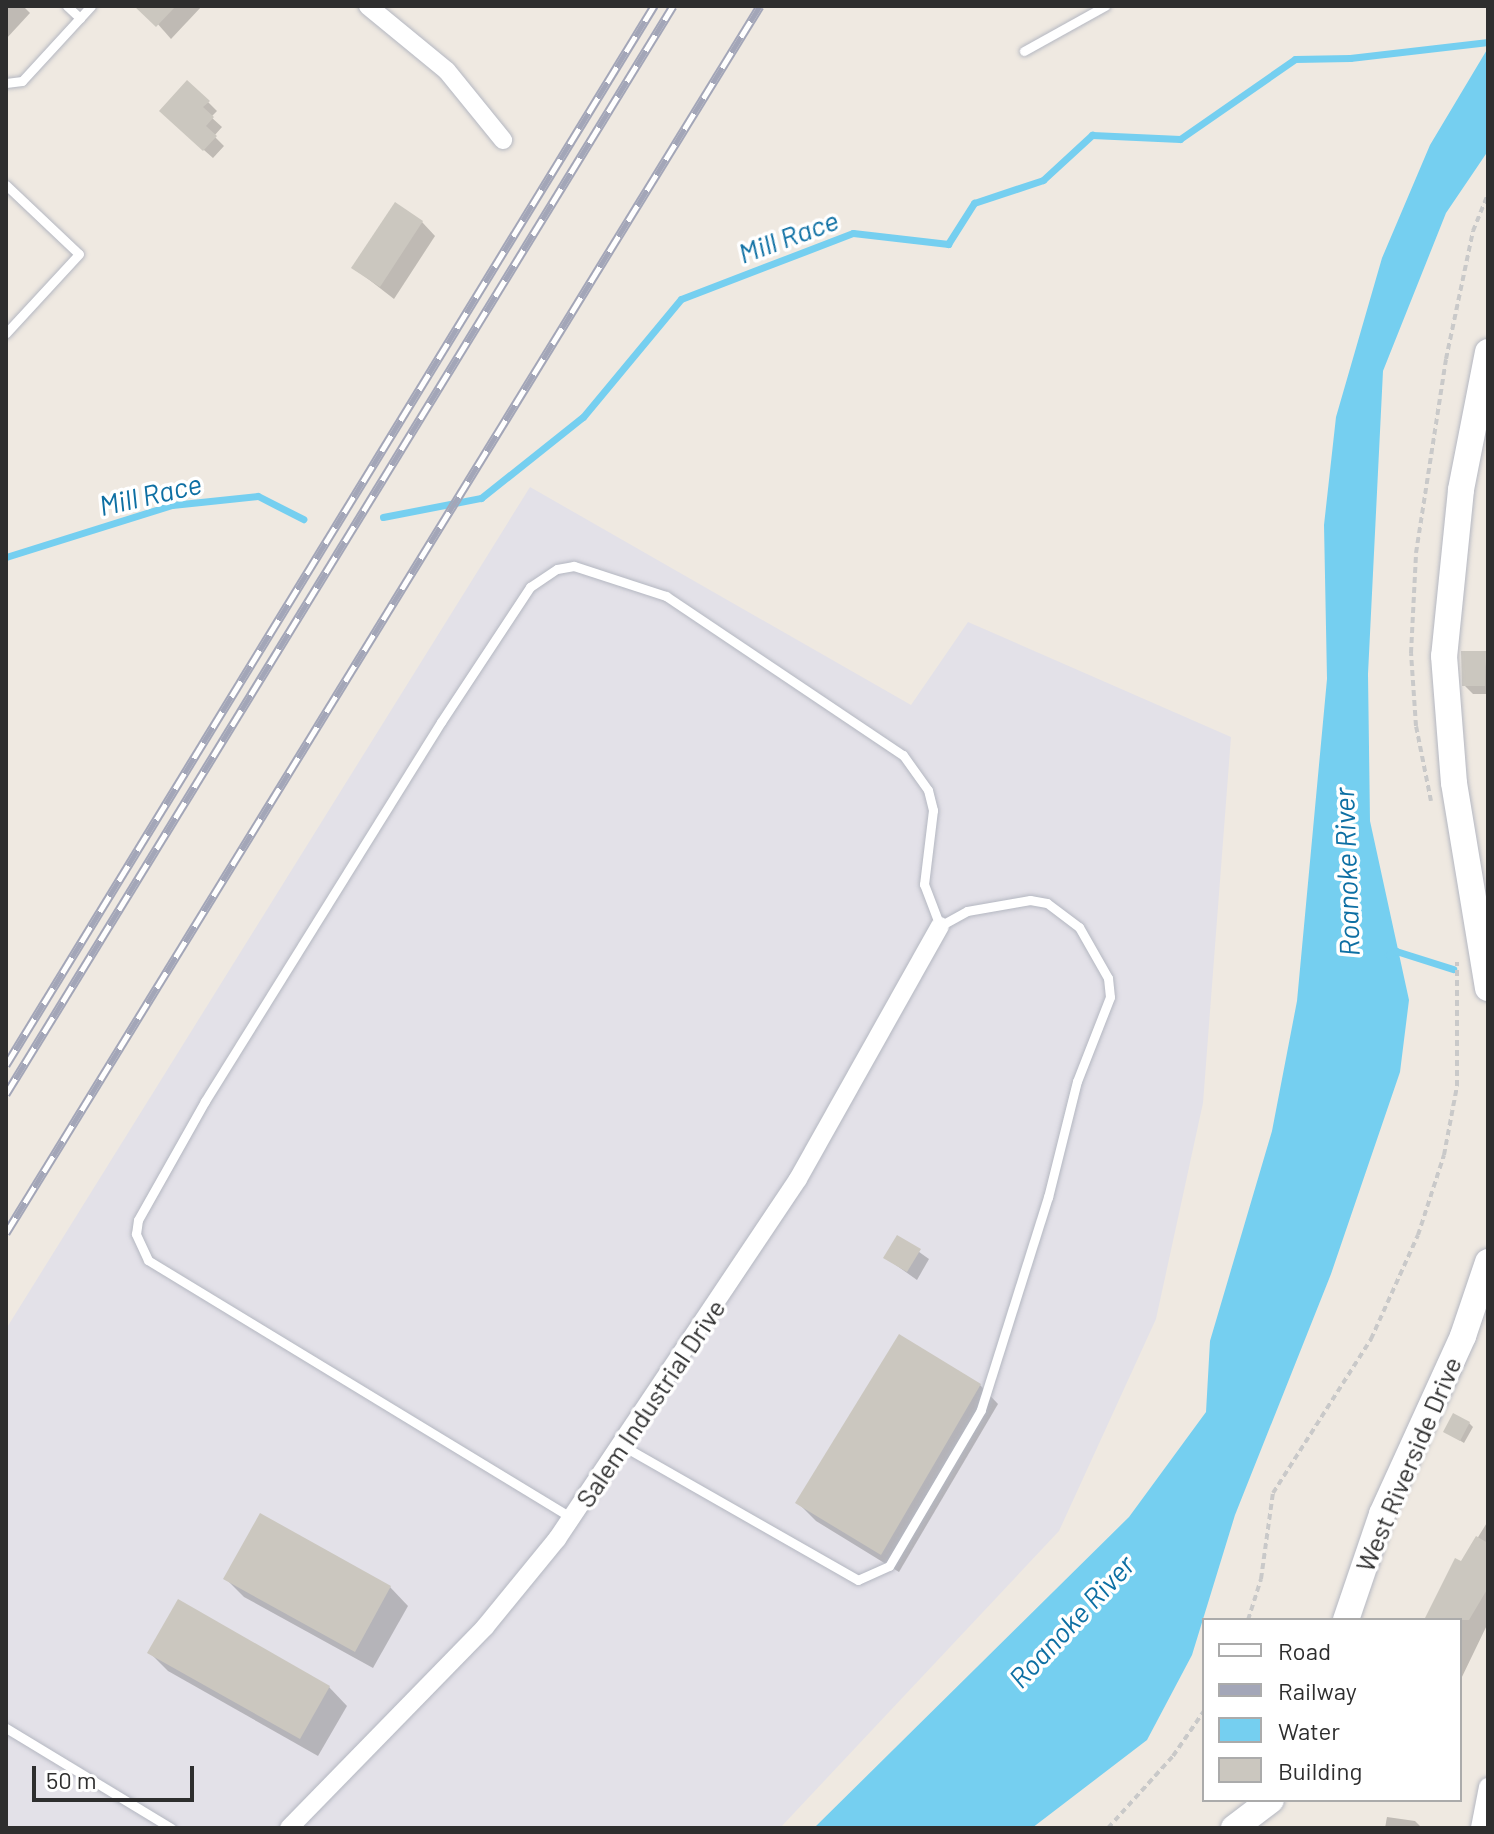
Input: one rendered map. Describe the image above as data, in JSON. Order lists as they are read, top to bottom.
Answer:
{
  "streets": {
    "street": ["Salem Industrial Drive", "West Riverside Drive"]
  },
  "water": ["Mill Race", "Roanoke River"],
  "legend": [
    "Road",
    "Railway",
    "Water",
    "Building"
  ],
  "scale_bar": "50 m"
}
